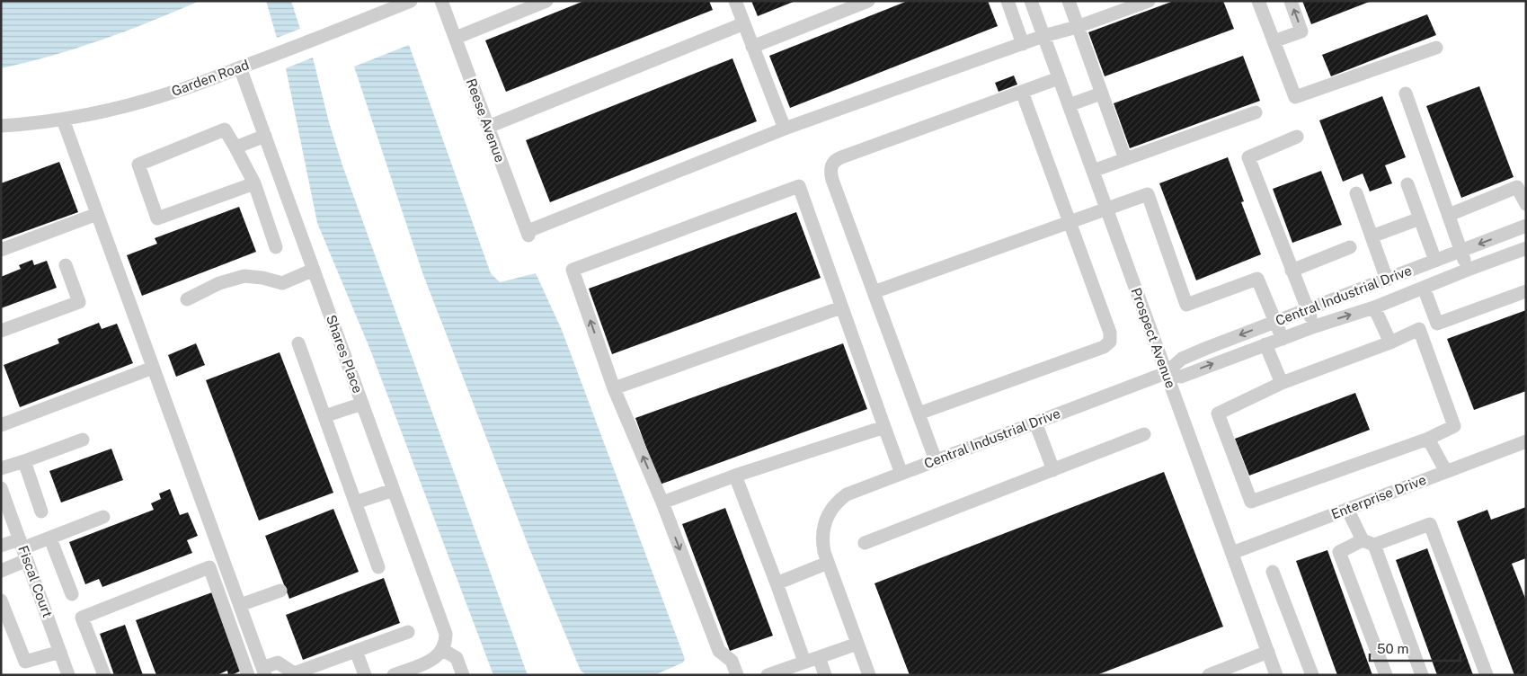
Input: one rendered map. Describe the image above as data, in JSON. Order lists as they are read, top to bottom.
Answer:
{
  "streets": {
    "street": [
      "Garden Road",
      "Reese Avenue",
      "Central Industrial Drive",
      "Prospect Avenue",
      "Shares Place",
      "Enterprise Drive",
      "Fiscal Court"
    ]
  },
  "crossings": [
    ["Garden Road", "Shares Place"],
    ["Central Industrial Drive", "Prospect Avenue"],
    ["Prospect Avenue", "Enterprise Drive"]
  ],
  "scale_bar": "50 m"
}
